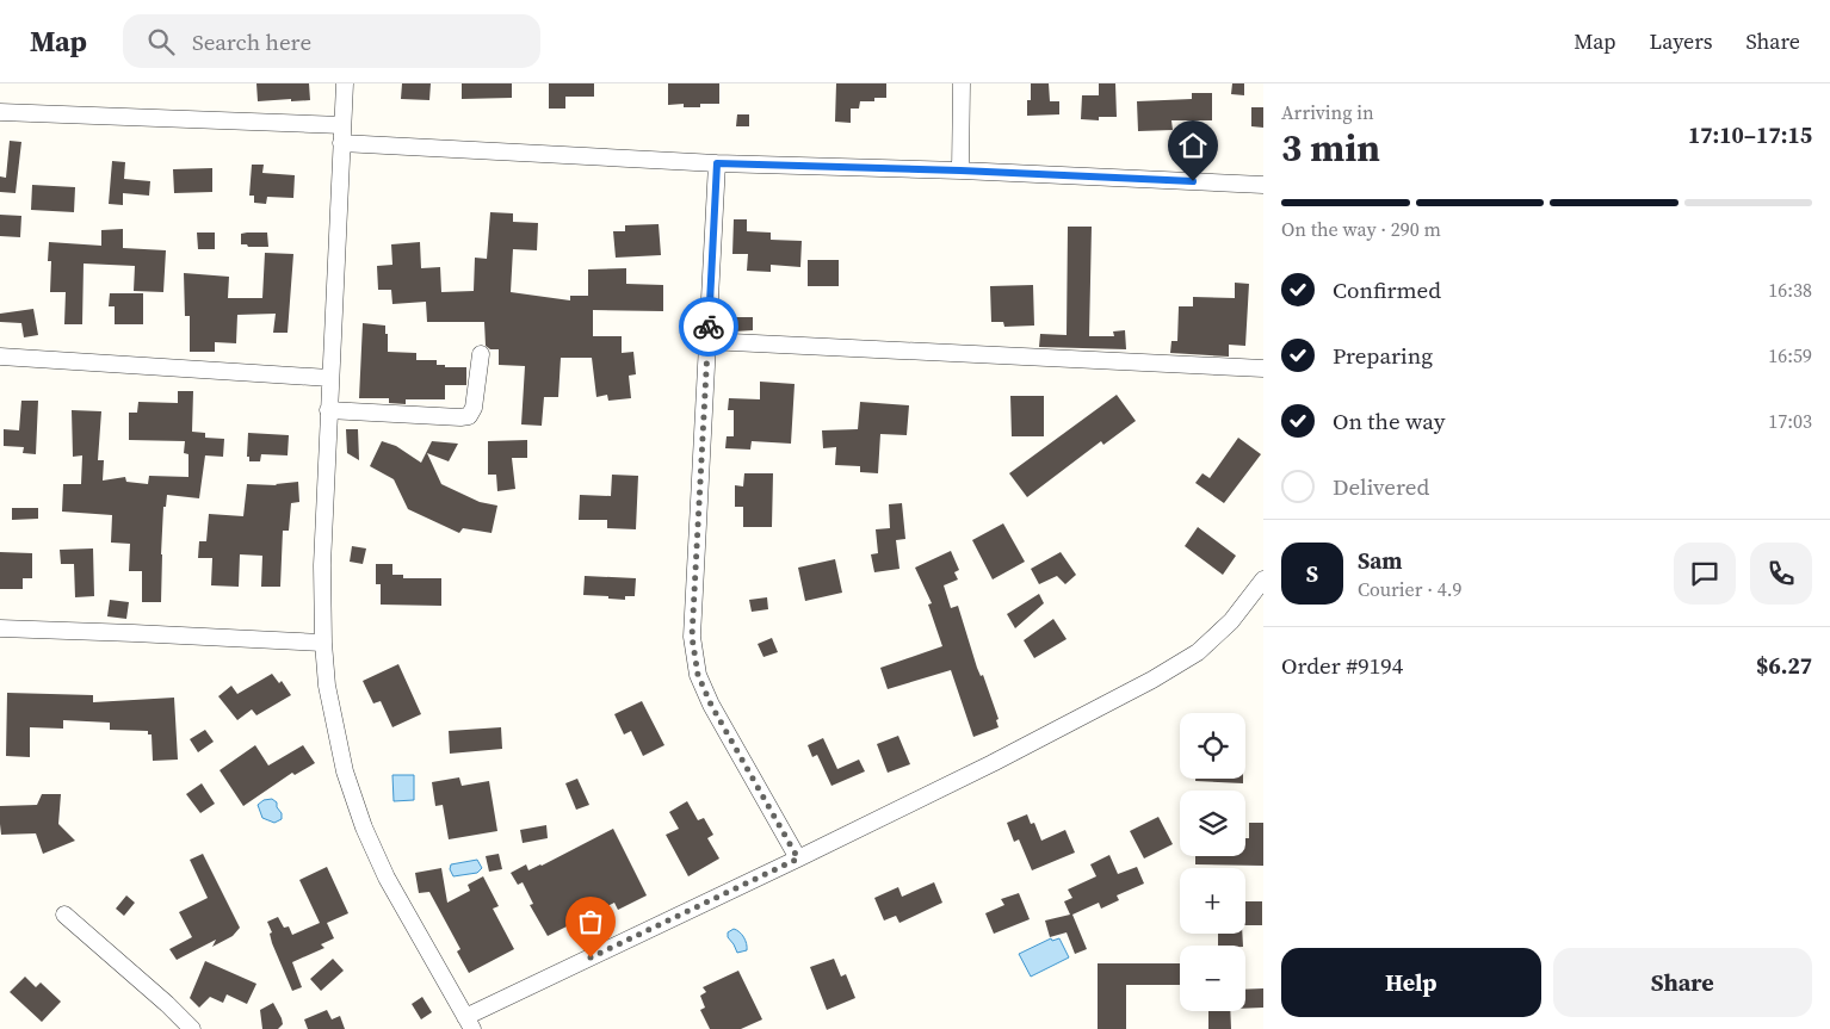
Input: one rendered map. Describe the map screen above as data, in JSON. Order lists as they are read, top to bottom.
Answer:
{
  "page": {
    "header": "Map",
    "search": "Search here",
    "nav": ["Map", "Layers", "Share"],
    "heading": ["3 min", "Arriving in", "17:10–17:15"],
    "panel": [
      "Sam",
      "Courier · 4.9",
      "Order #9194",
      "$6.27"
    ],
    "bar": "On the way · 290 m",
    "list": [
      ["Confirmed", "16:38"],
      ["Preparing", "16:59"],
      ["On the way", "17:03"],
      "Delivered"
    ],
    "round": "S",
    "map_buttons": ["+", "−"],
    "buttons": ["Help", "Share"]
  }
}
